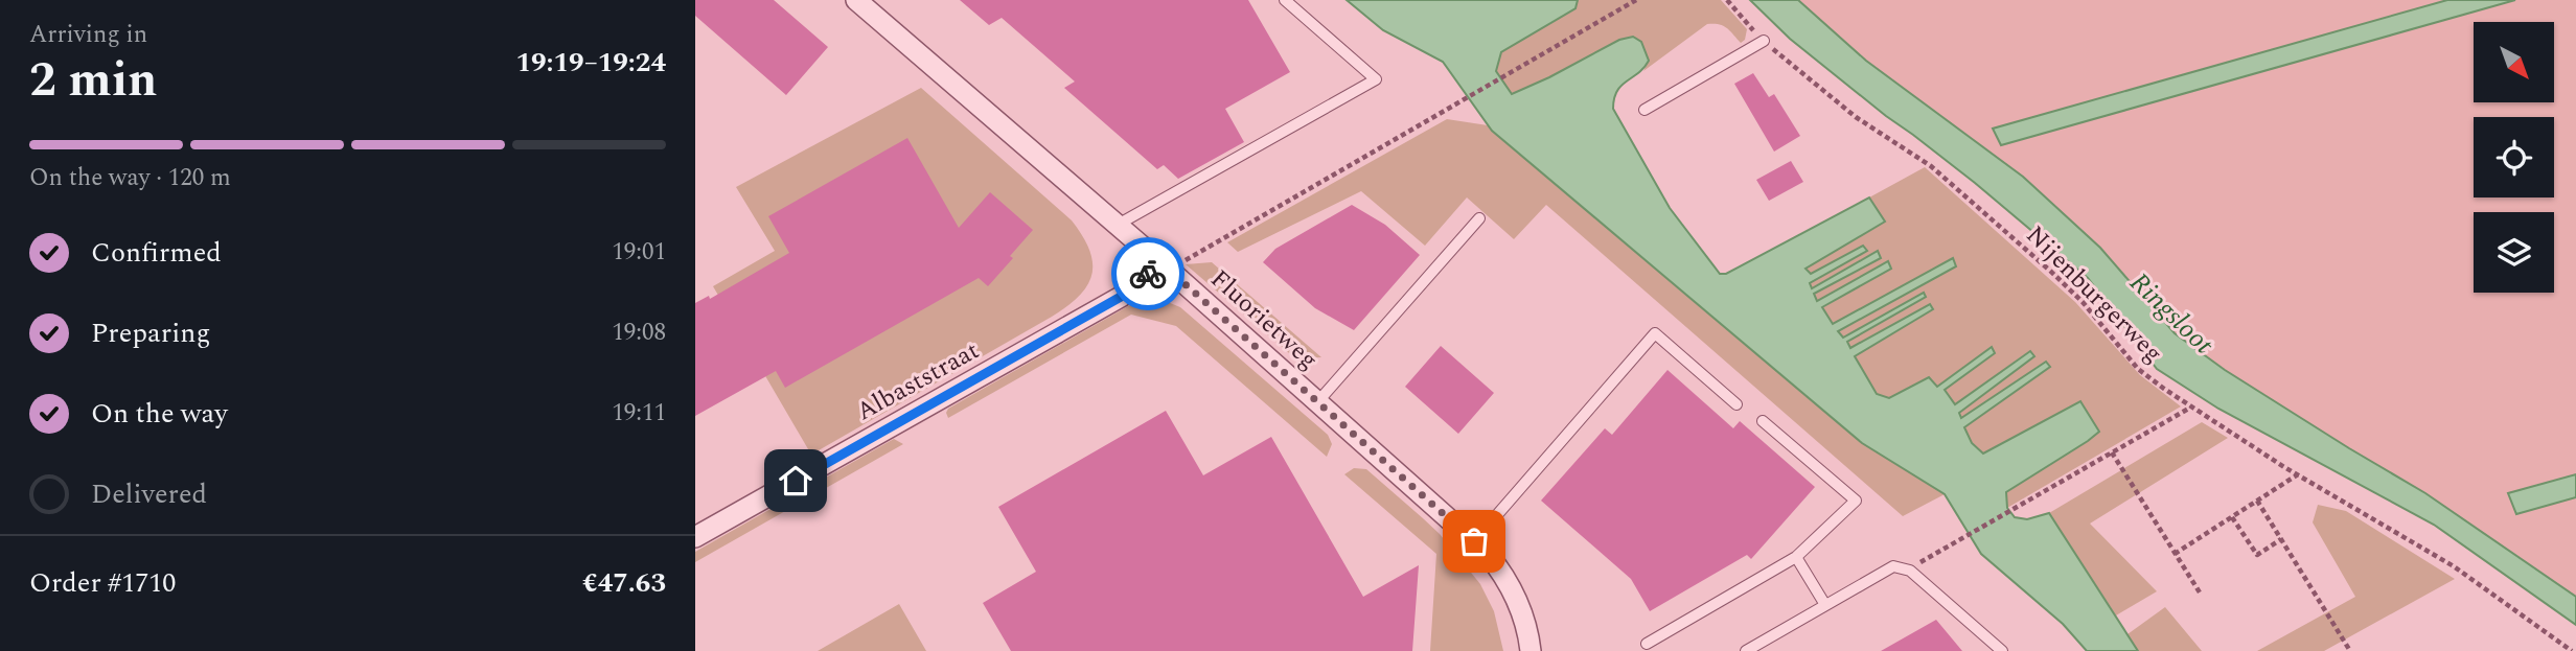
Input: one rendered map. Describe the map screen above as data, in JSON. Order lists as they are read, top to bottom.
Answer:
{
  "streets": {
    "street": ["Fluorietweg", "Albaststraat"],
    "path": ["Nijenburgerweg"]
  },
  "crossings": [
    ["Fluorietweg", "Albaststraat"]
  ],
  "water": ["Ringsloot"],
  "north": "bottom right",
  "page": {
    "heading": ["2 min", "Arriving in", "19:19–19:24"],
    "panel": ["Order #1710", "€47.63"],
    "bar": "On the way · 120 m",
    "list": [
      ["Confirmed", "19:01"],
      ["Preparing", "19:08"],
      ["On the way", "19:11"],
      "Delivered"
    ]
  }
}
